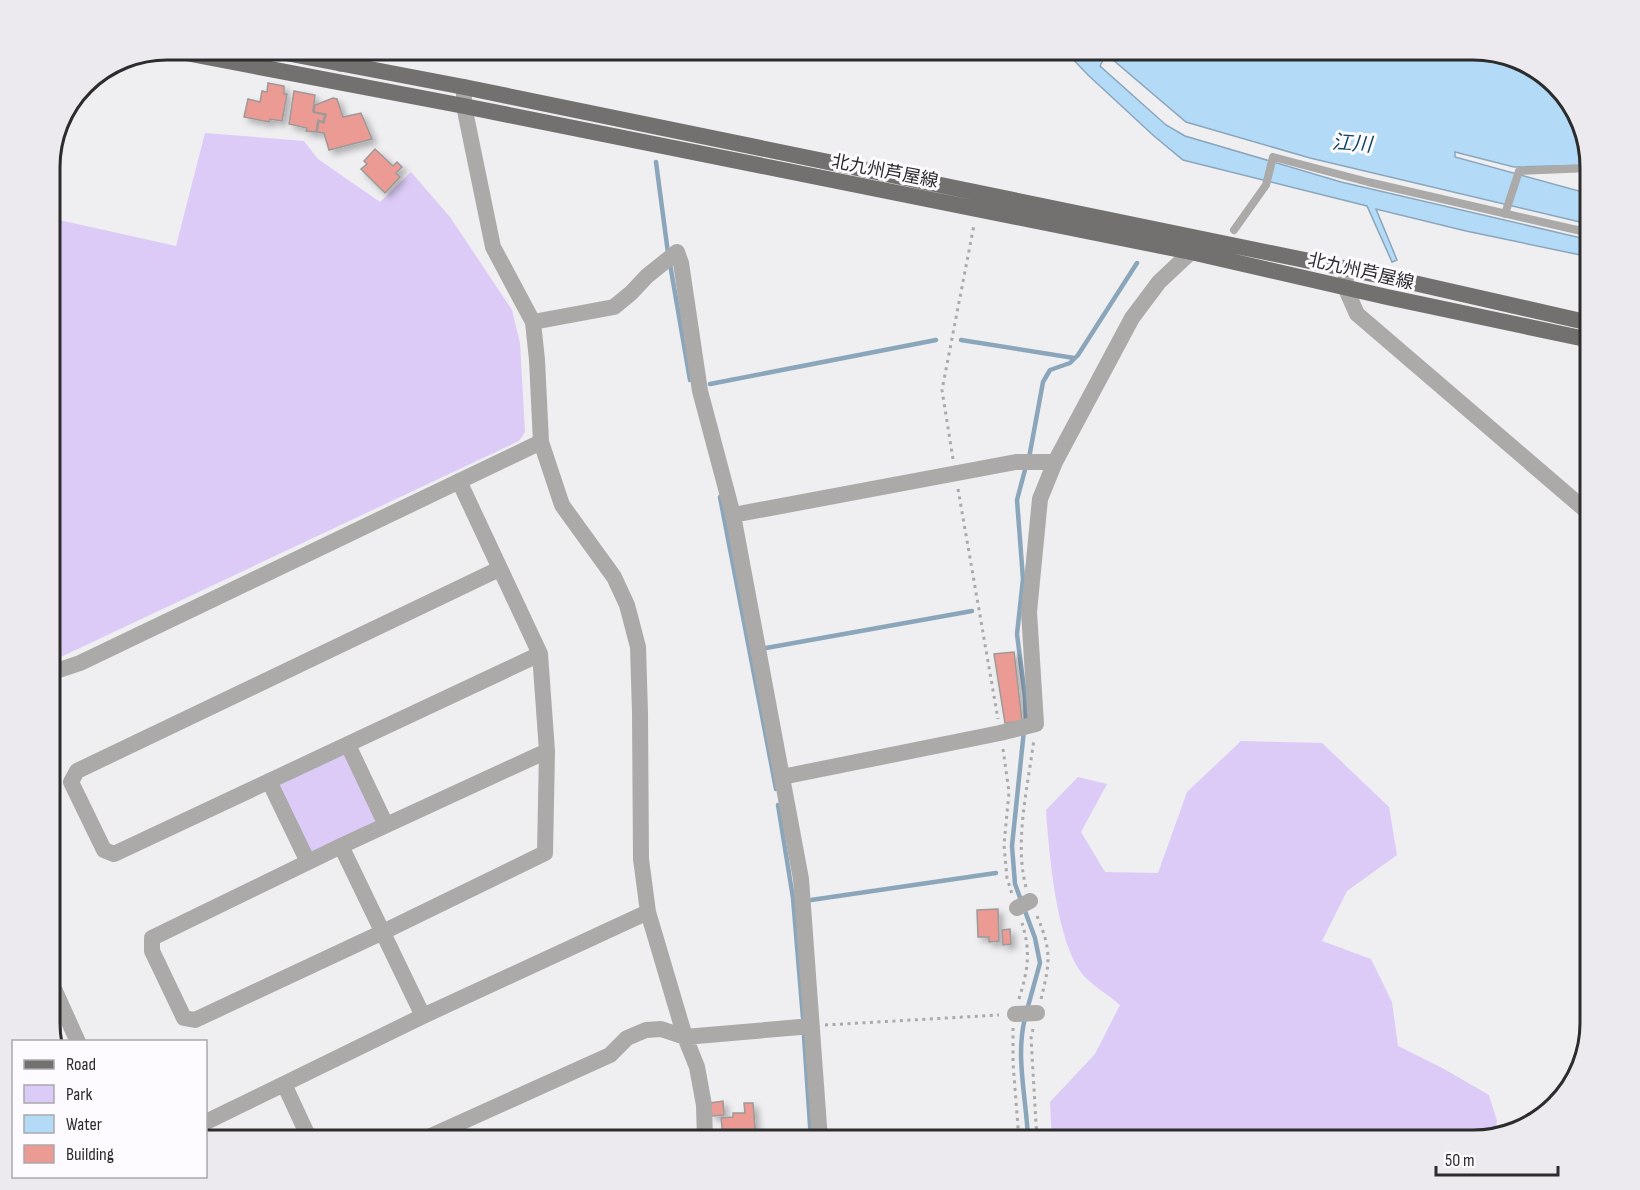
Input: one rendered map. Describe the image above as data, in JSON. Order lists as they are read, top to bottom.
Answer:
{
  "streets": {
    "main road": ["北九州芦屋線"]
  },
  "water": ["江川"],
  "legend": [
    "Road",
    "Park",
    "Water",
    "Building"
  ],
  "scale_bar": "50 m"
}
